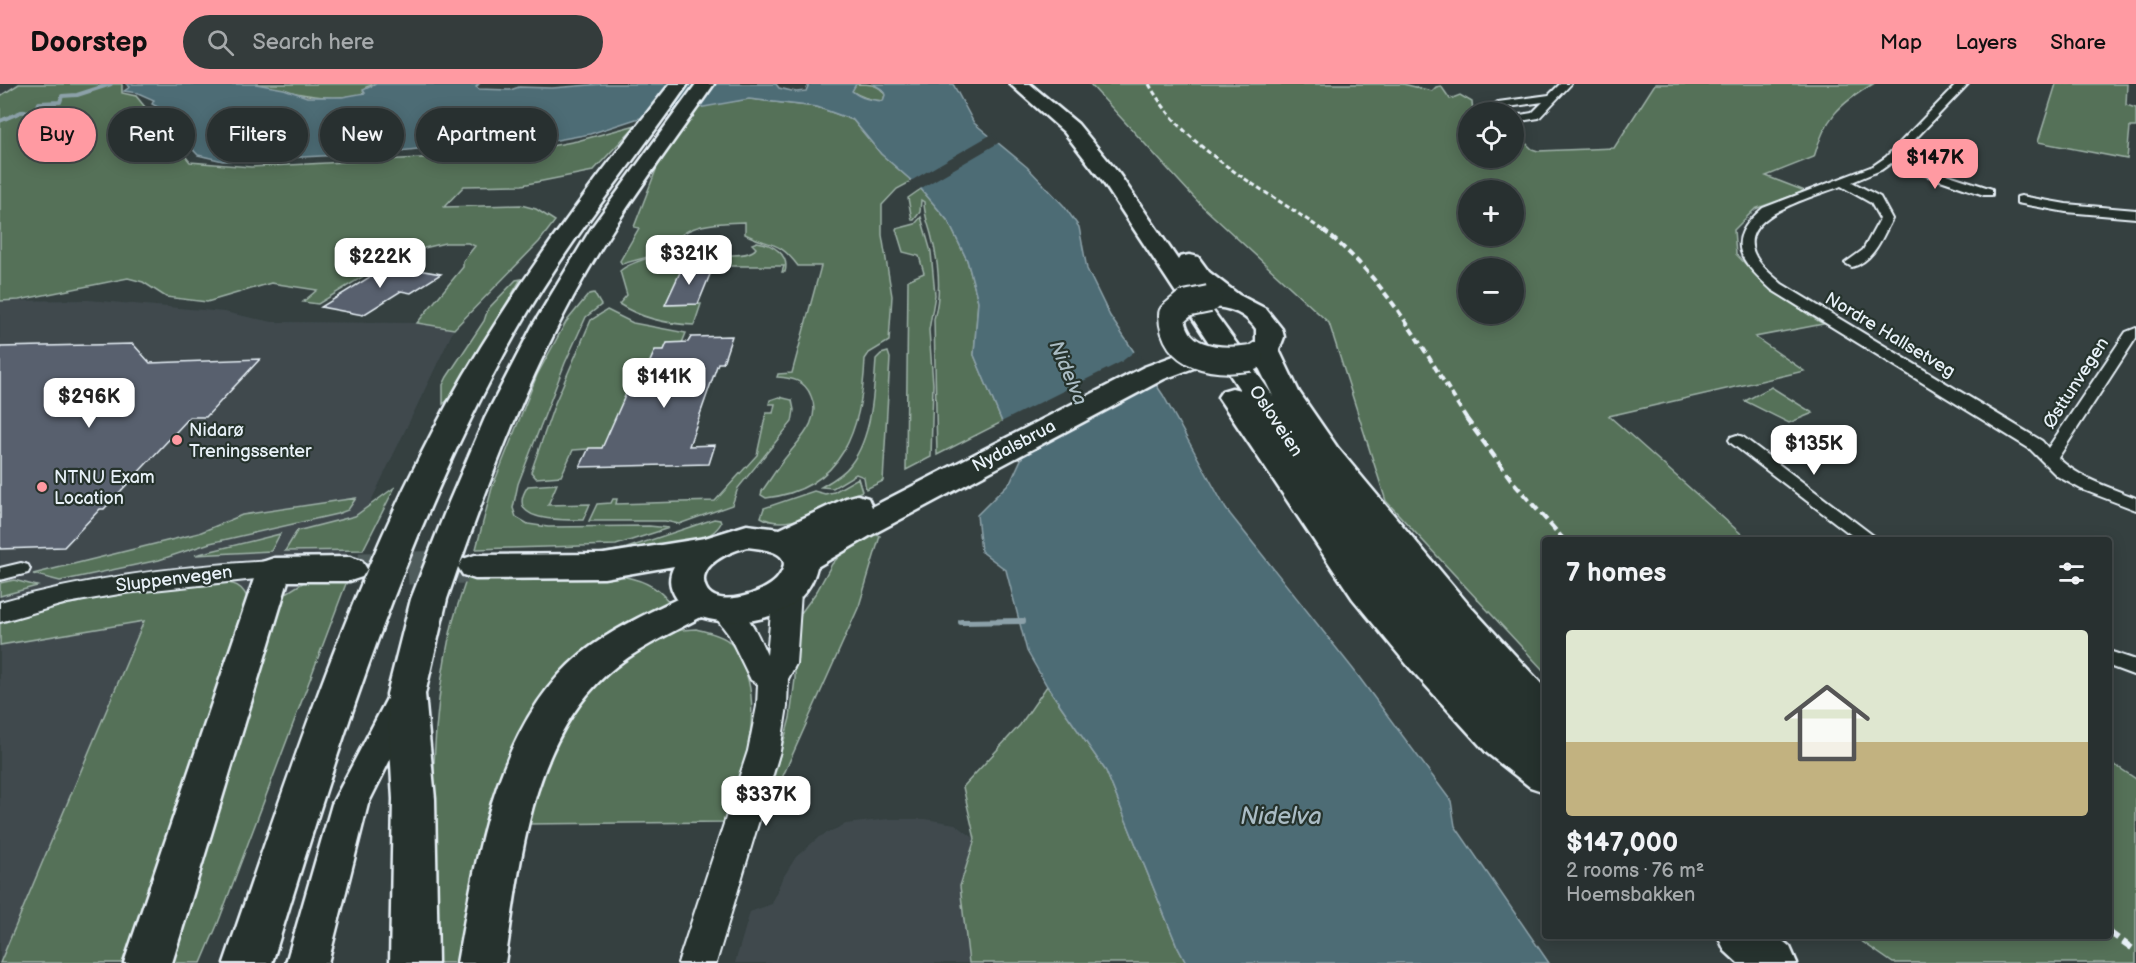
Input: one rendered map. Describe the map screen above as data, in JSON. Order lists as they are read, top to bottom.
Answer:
{
  "streets": {
    "highway": ["Osloveien", "Nydalsbrua", "Sluppenvegen"],
    "street": ["Nordre Hallsetveg", "Østtunvegen"]
  },
  "crossings": [
    ["Nordre Hallsetveg", "Østtunvegen"]
  ],
  "water": ["Nidelva"],
  "places": ["Nidarø Treningssenter", "NTNU Exam Location"],
  "page": {
    "header": "Doorstep",
    "search": "Search here",
    "nav": ["Map", "Layers", "Share"],
    "map_buttons": ["+", "−"],
    "chip": [
      "Buy",
      "Rent",
      "Filters",
      "New",
      "Apartment"
    ],
    "price": [
      "$147K",
      "$321K",
      "$222K",
      "$141K",
      "$296K",
      "$135K",
      "$337K"
    ],
    "heading": "7 homes",
    "list": [
      {
        "name": "$147,000",
        "note": "2 rooms · 76 m² · Hoemsbakken"
      }
    ]
  }
}
